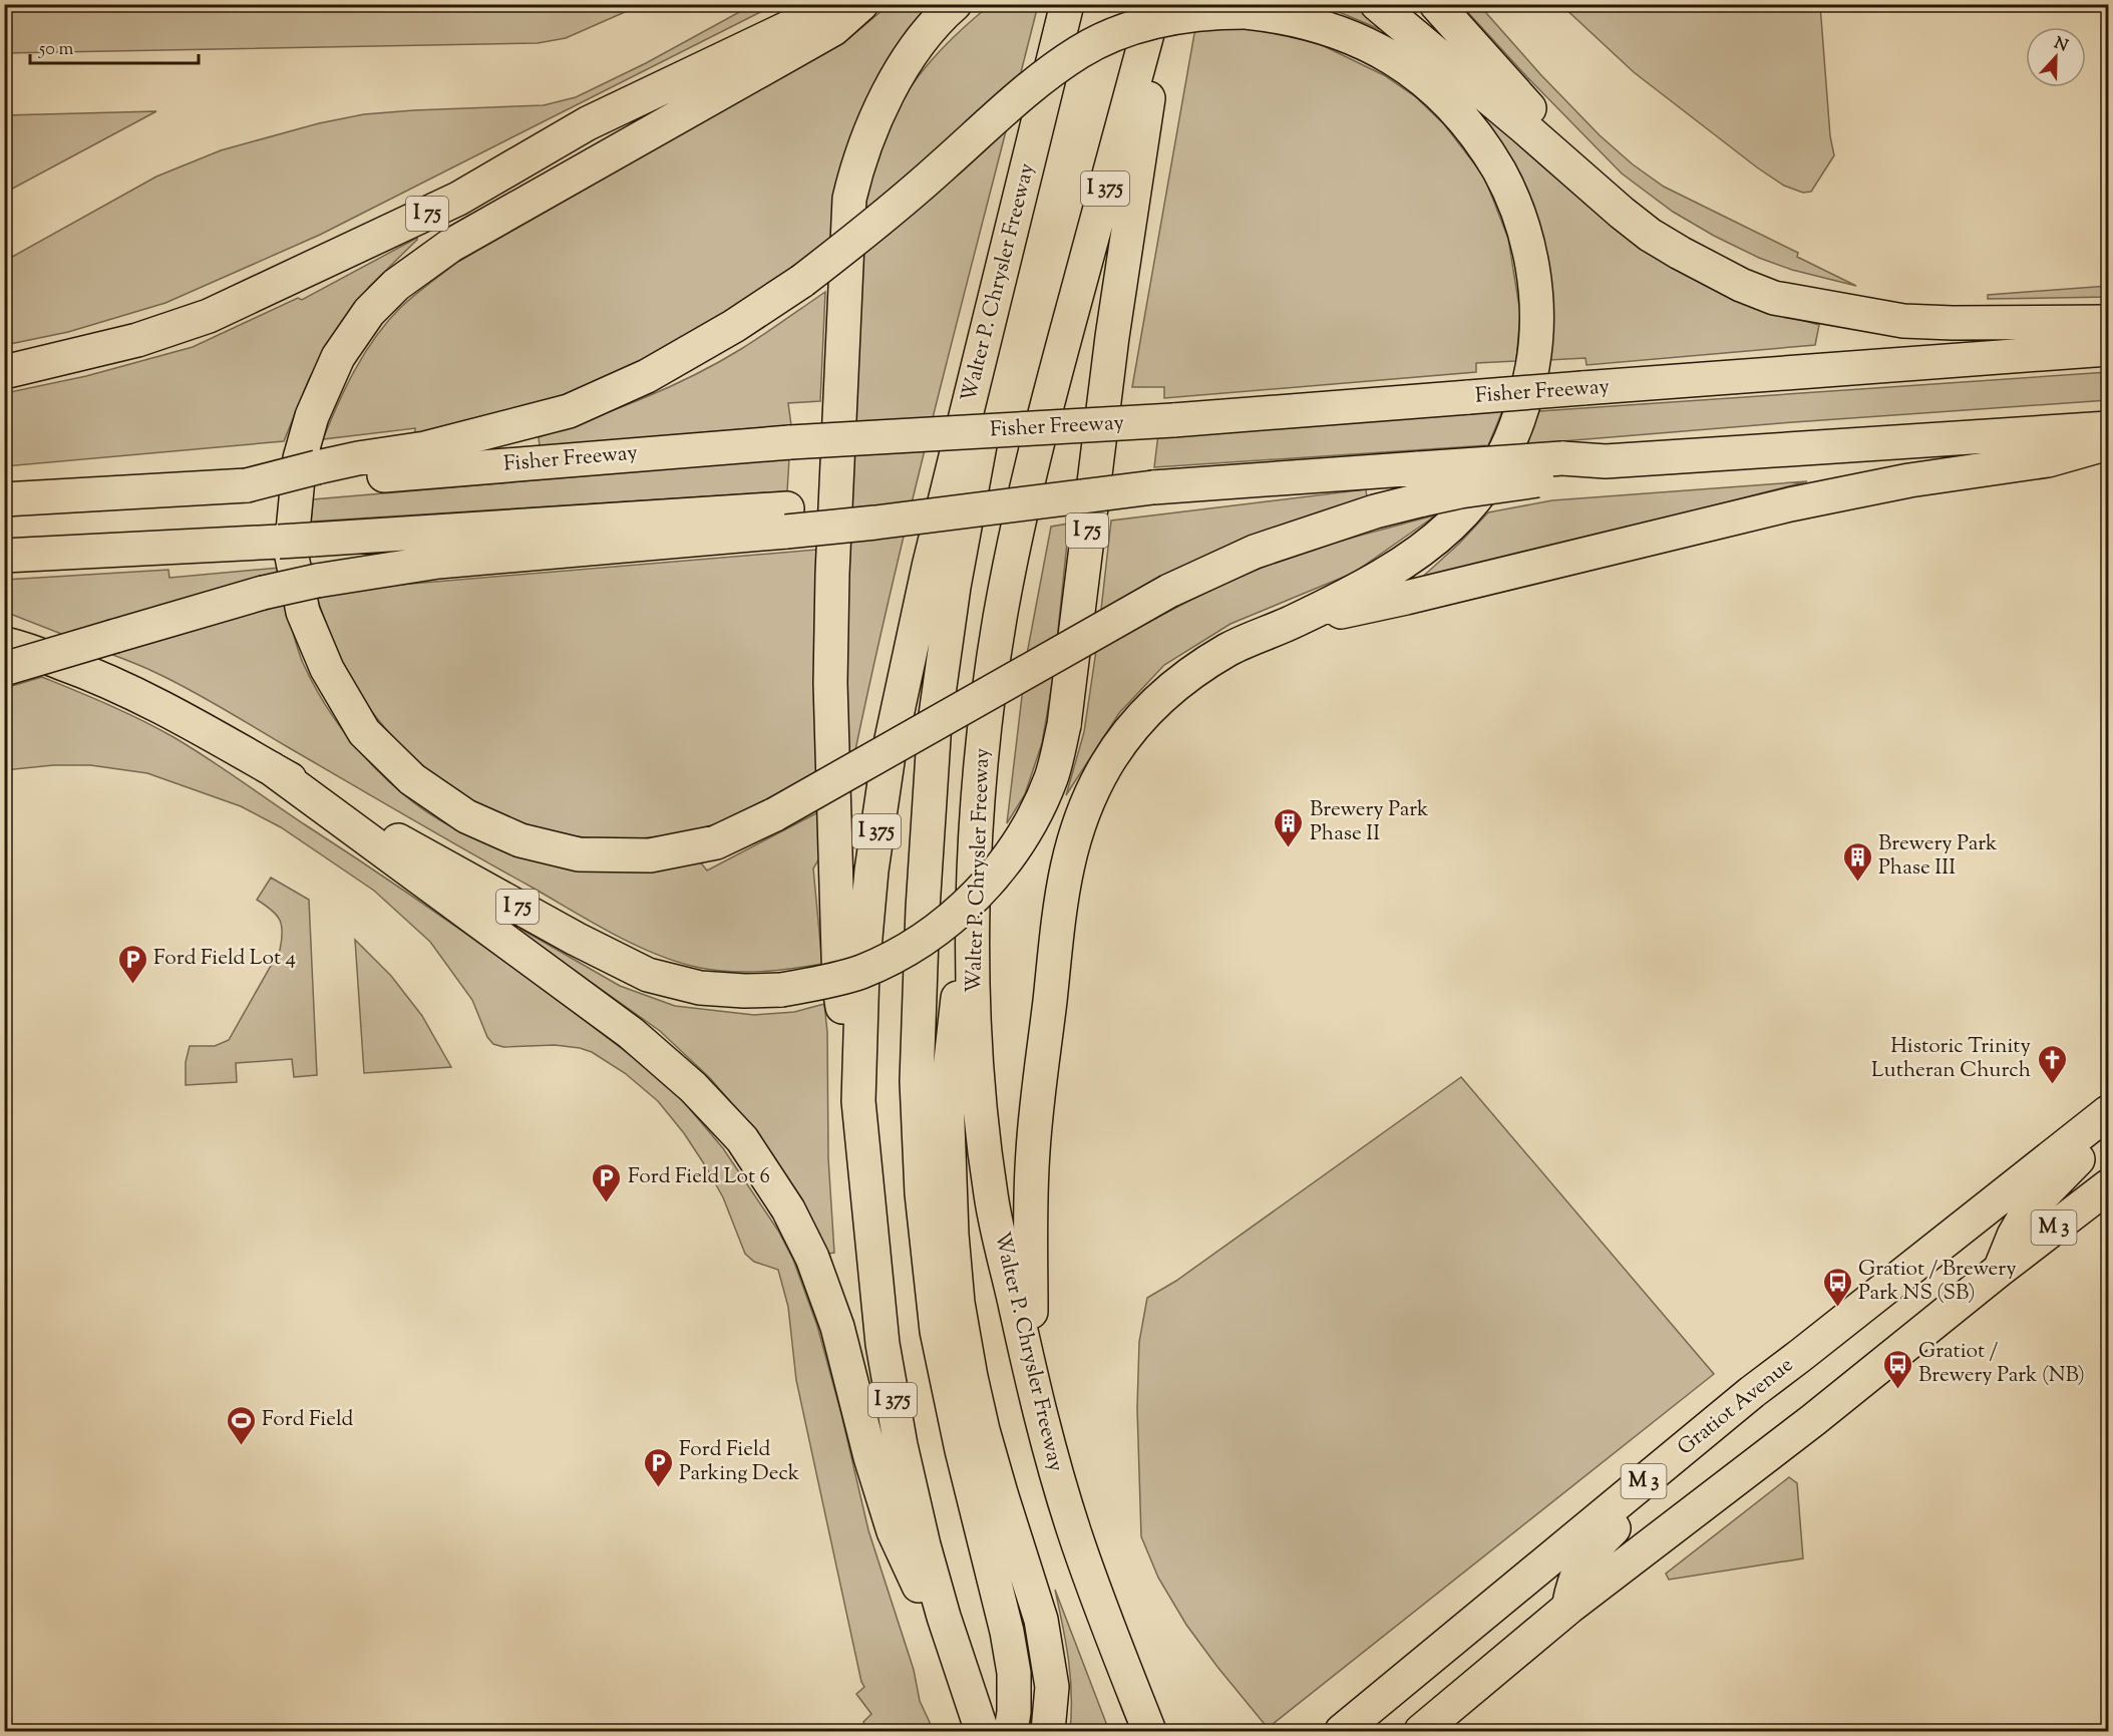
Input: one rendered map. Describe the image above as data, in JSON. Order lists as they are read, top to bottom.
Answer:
{
  "streets": {
    "main road": [
      "I 375",
      "I 75",
      "Walter P. Chrysler Freeway",
      "Fisher Freeway",
      "M 3",
      "Gratiot Avenue"
    ]
  },
  "places": {
    "building": ["Brewery Park Phase II", "Brewery Park Phase III"],
    "parking": ["Ford Field Lot 4", "Ford Field Lot 6", "Ford Field Parking Deck"],
    "church": ["Historic Trinity Lutheran Church"],
    "bus stop": ["Gratiot / Brewery Park NS (SB)", "Gratiot / Brewery Park (NB)"],
    "sports": ["Ford Field"]
  },
  "scale_bar": "50 m",
  "north": "top"
}
